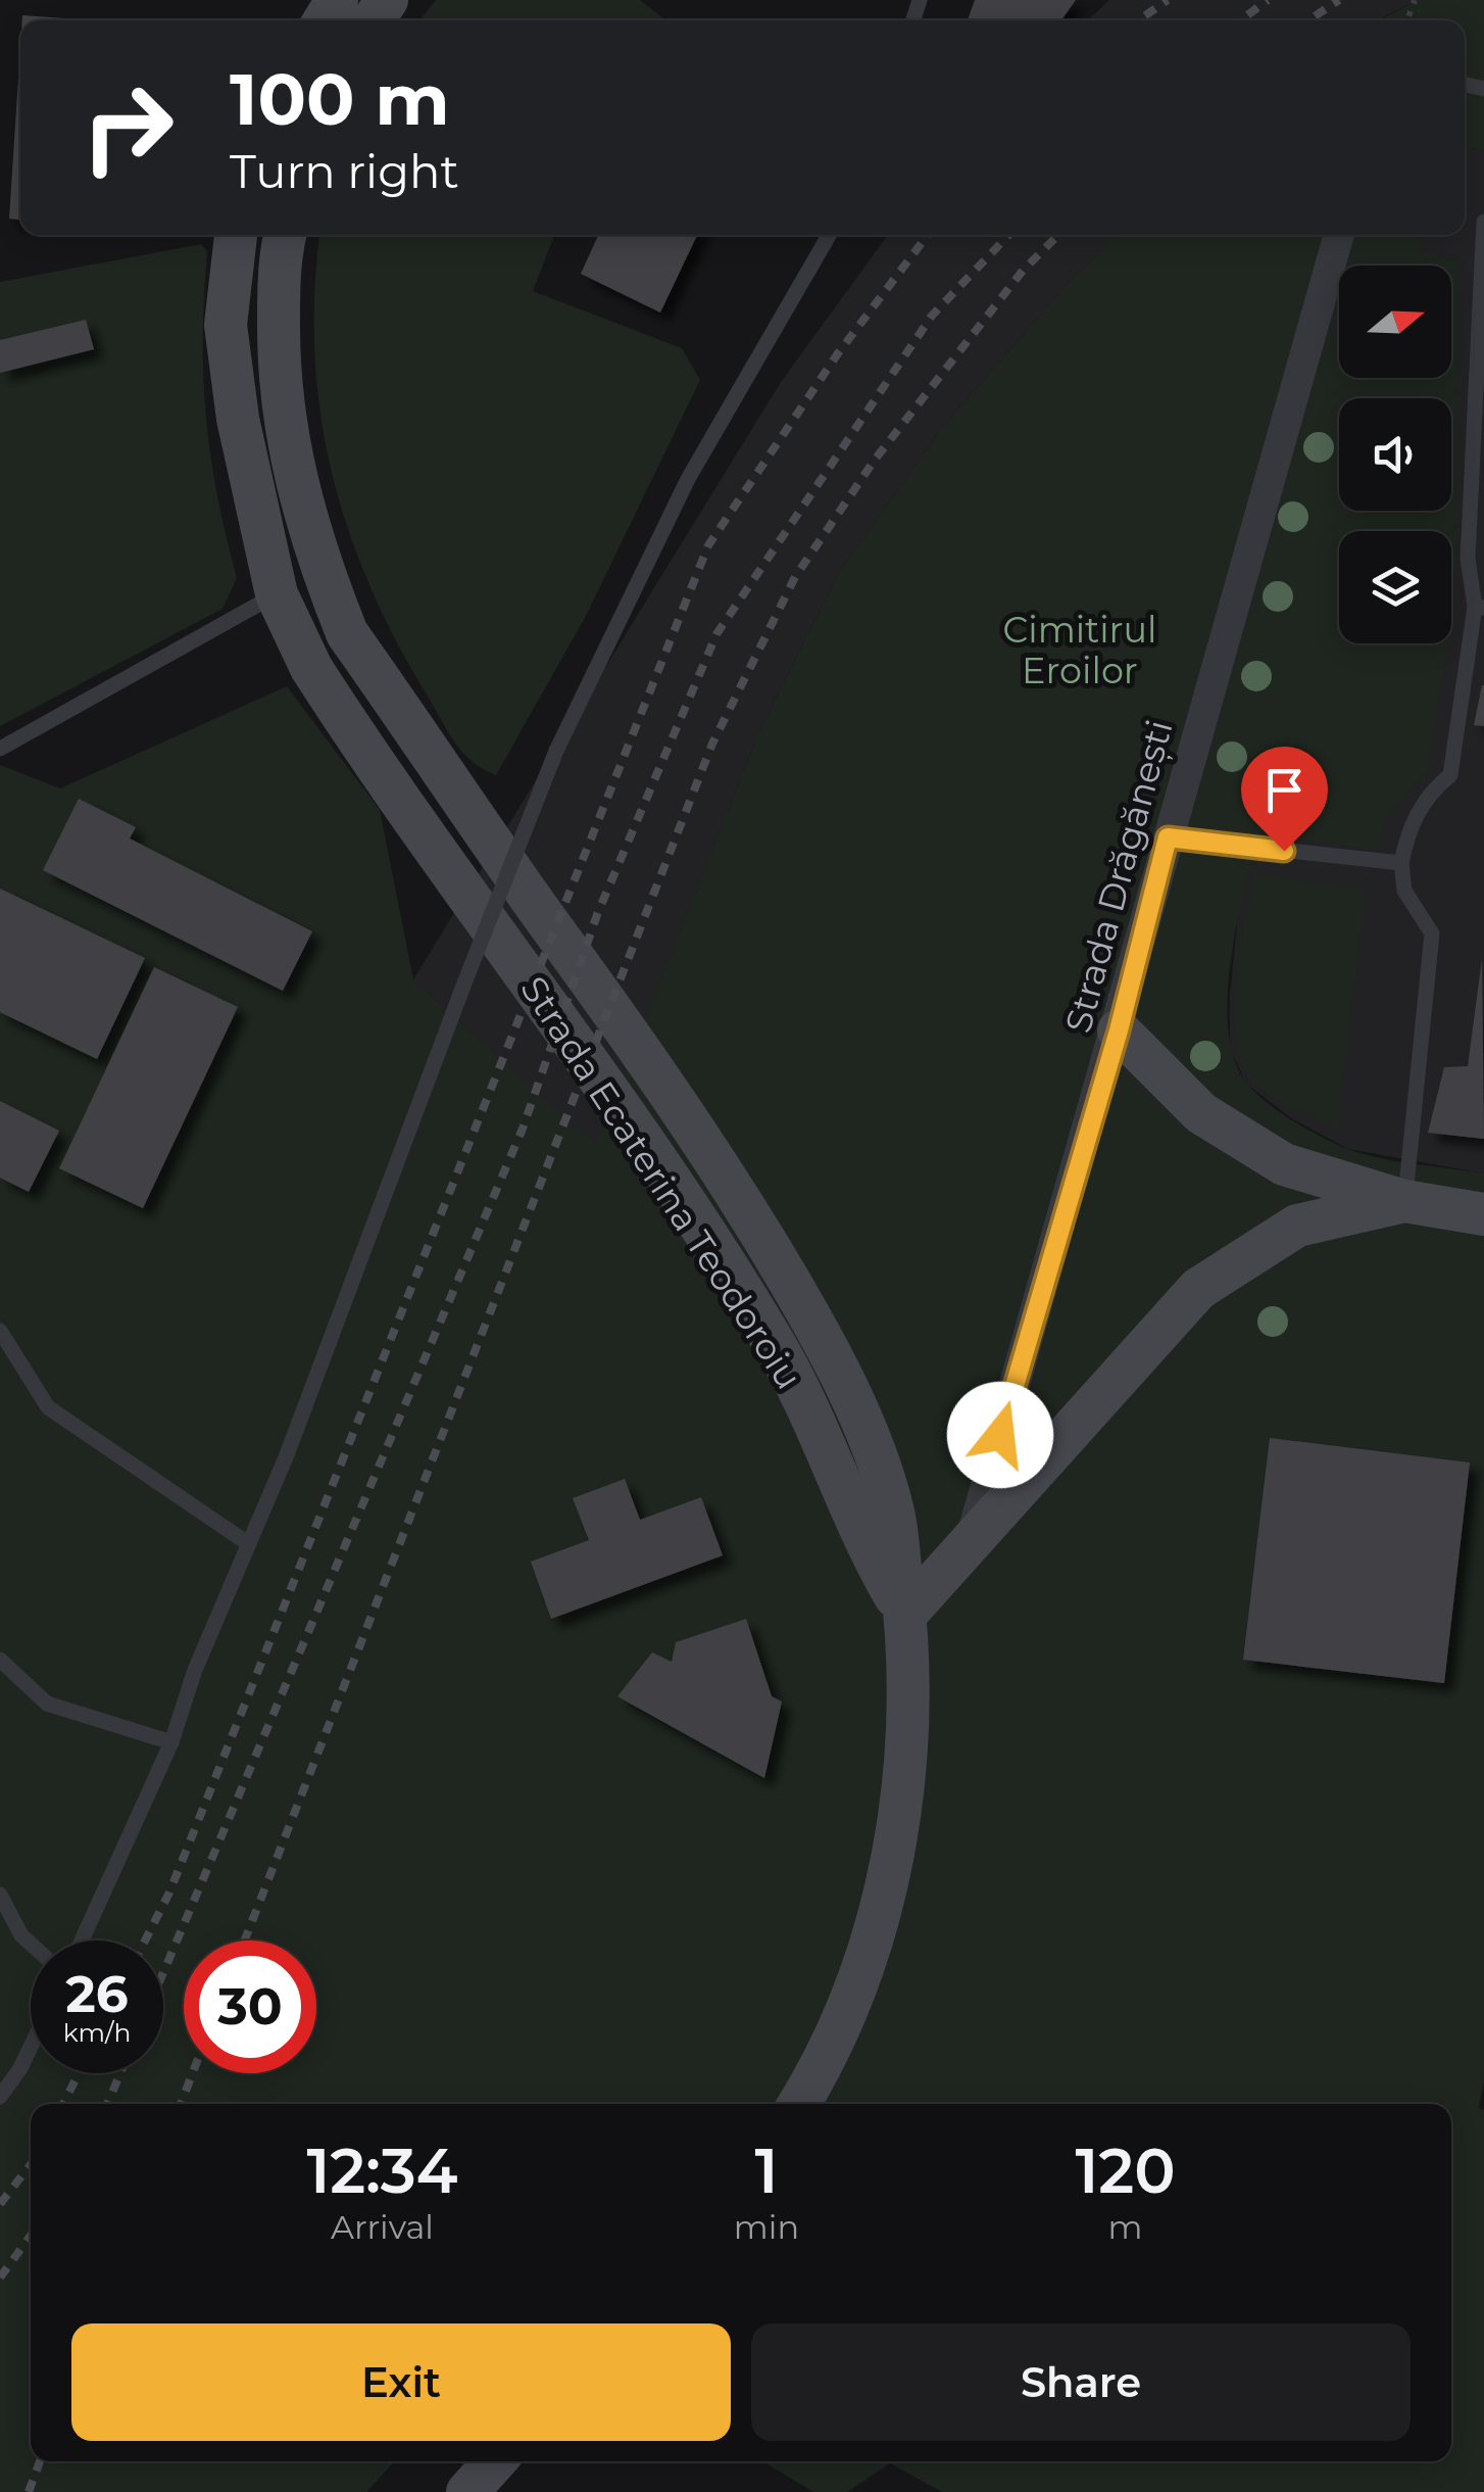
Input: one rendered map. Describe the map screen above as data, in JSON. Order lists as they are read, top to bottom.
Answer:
{
  "streets": {
    "main road": ["Strada Ecaterina Teodoroiu"],
    "street": ["Strada Drăgănești"]
  },
  "parks": ["Cimitirul Eroilor"],
  "north": "right",
  "page": {
    "turn": ["100 m", "Turn right"],
    "speed": "26 km/h",
    "limit": "30",
    "eta": [
      "12:34",
      "Arrival",
      "1",
      "min",
      "120",
      "m"
    ],
    "buttons": ["Exit", "Share"]
  }
}
